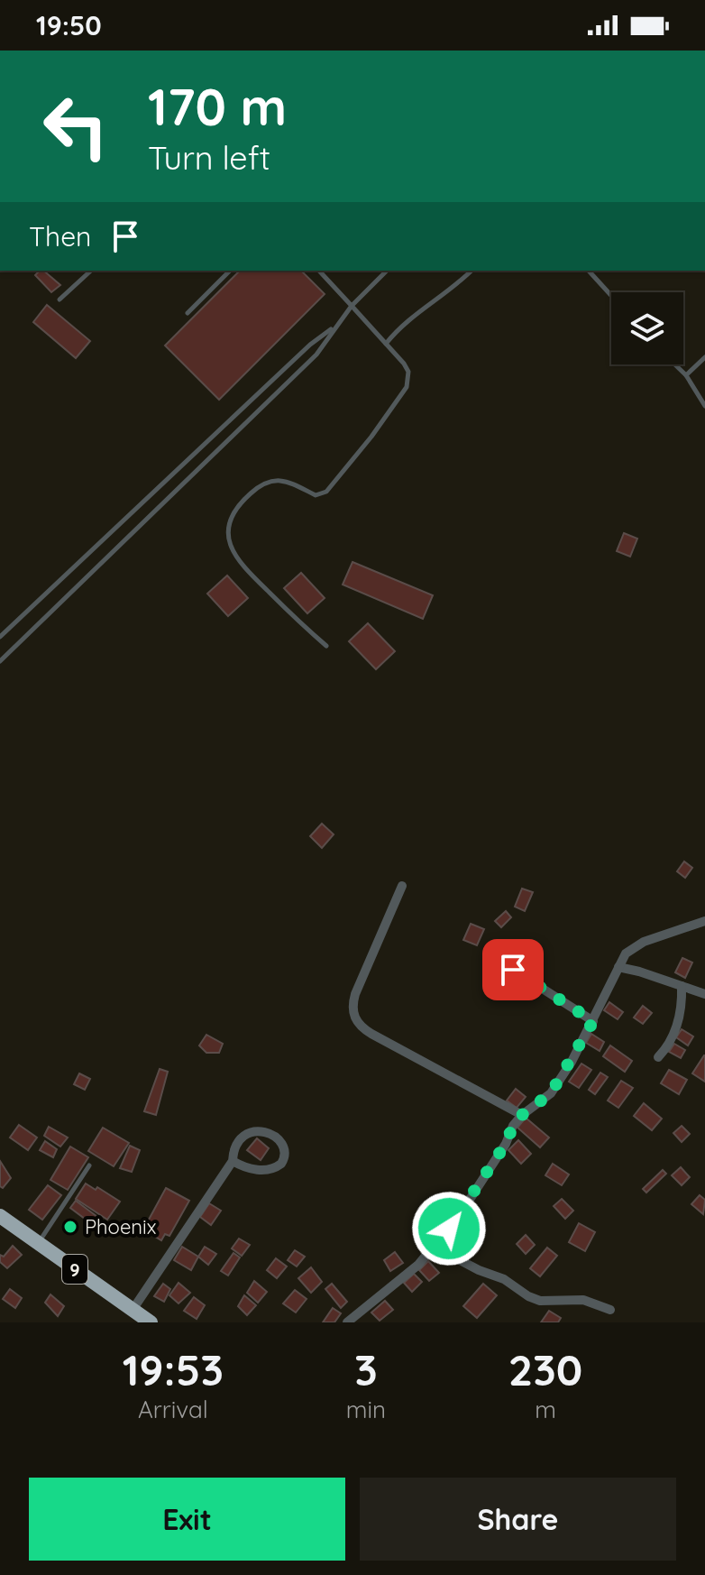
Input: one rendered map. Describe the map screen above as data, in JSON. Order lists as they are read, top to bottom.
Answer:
{
  "streets": {
    "highway": ["9"]
  },
  "places": ["Phoenix"],
  "page": {
    "status": "19:50",
    "turn": ["170 m", "Turn left"],
    "then": "Then",
    "eta": [
      "19:53",
      "Arrival",
      "3",
      "min",
      "230",
      "m"
    ],
    "buttons": ["Exit", "Share"]
  }
}
